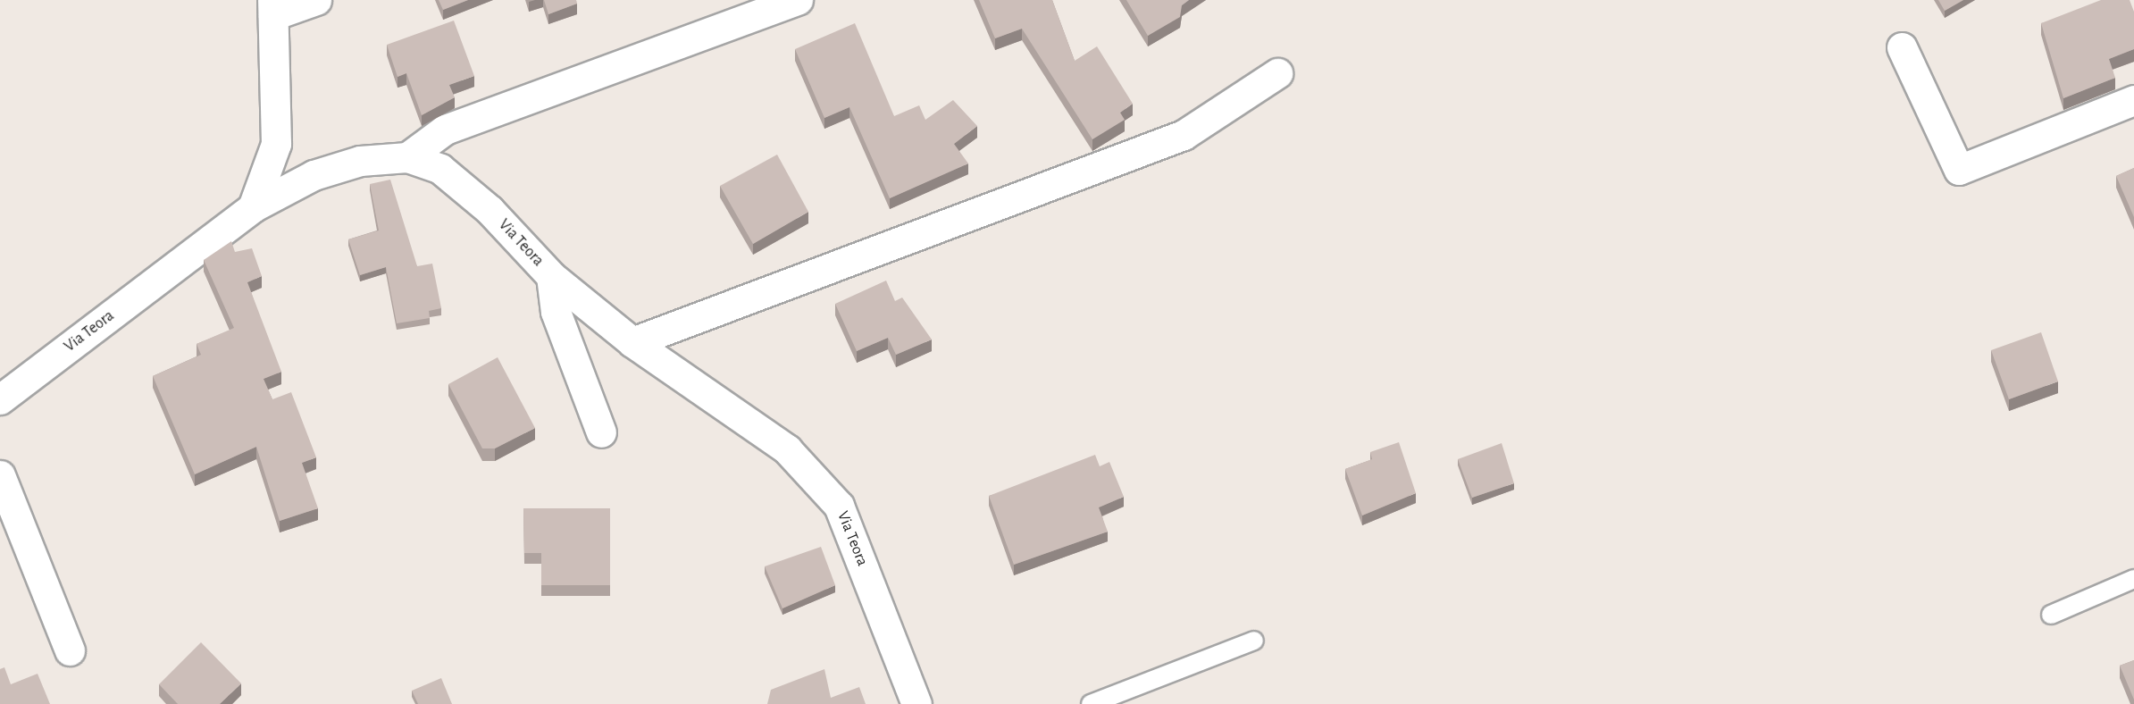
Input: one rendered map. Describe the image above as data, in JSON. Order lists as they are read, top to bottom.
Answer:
{
  "streets": {
    "street": ["Via Teora"]
  }
}
